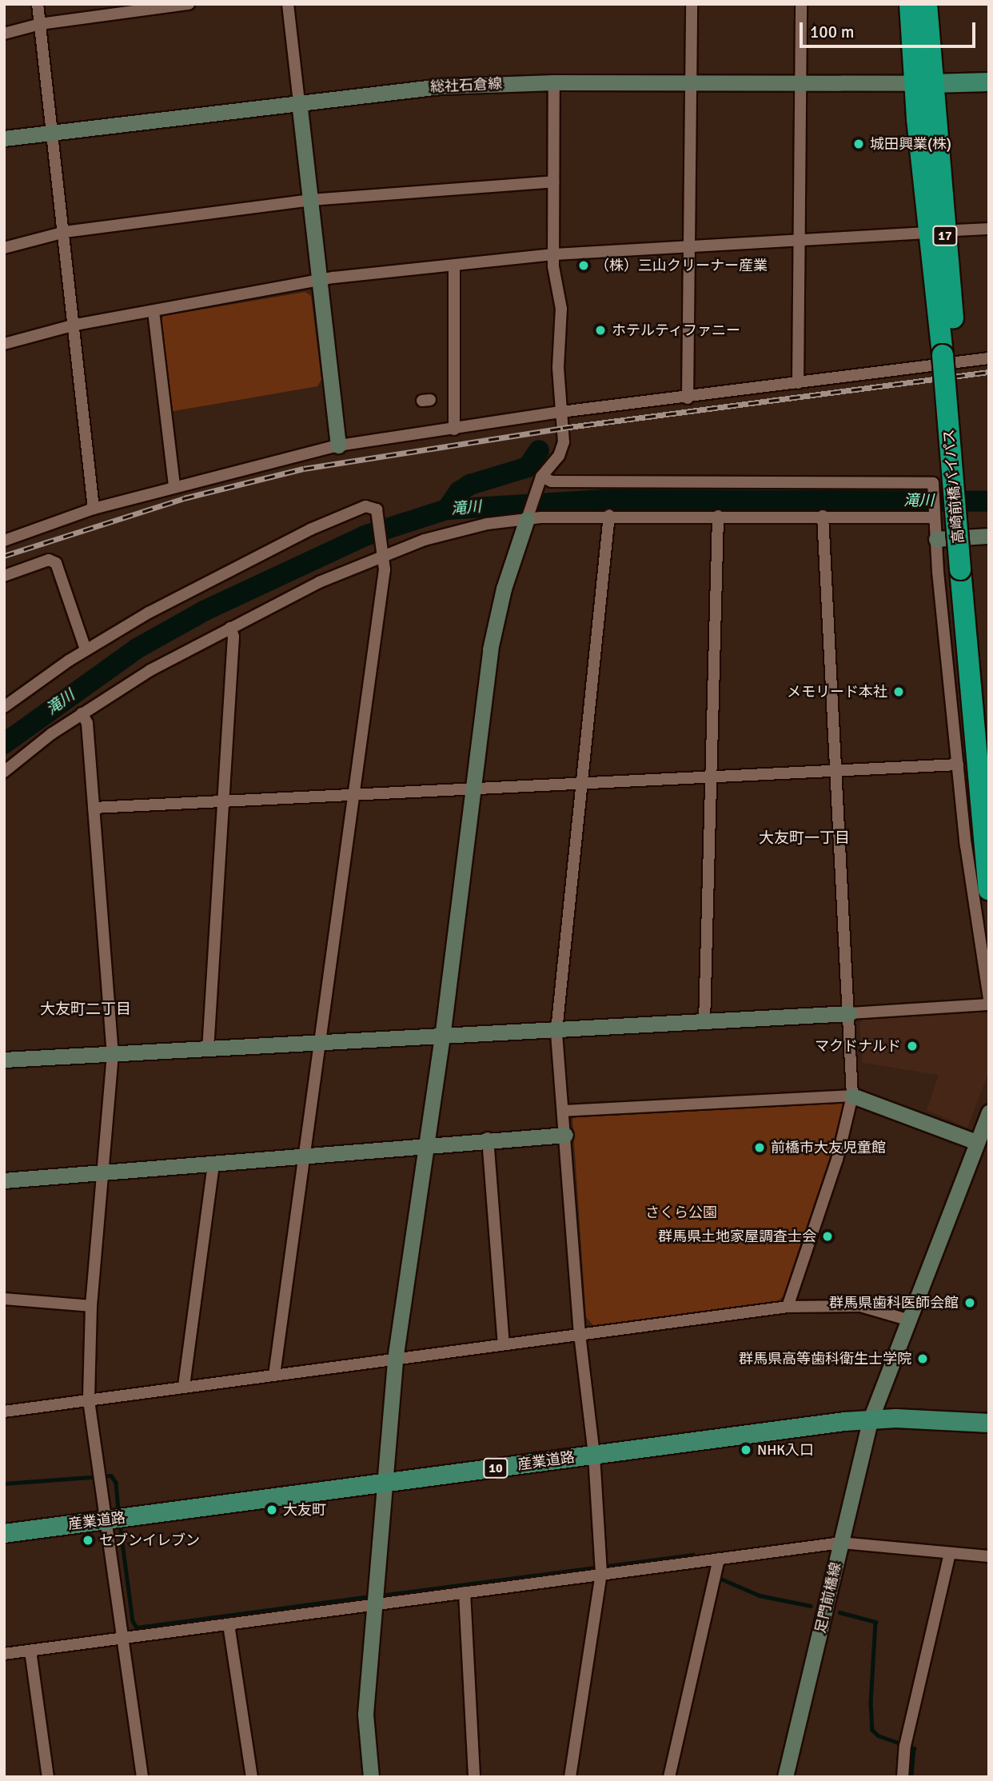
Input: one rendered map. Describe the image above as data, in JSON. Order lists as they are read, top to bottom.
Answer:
{
  "streets": {
    "highway": ["17", "高崎前橋バイパス"],
    "main road": ["産業道路", "10"],
    "street": ["総社石倉線", "足門前橋線"]
  },
  "crossings": [
    ["総社石倉線", "17"],
    ["総社石倉線", "高崎前橋バイパス"],
    ["17", "高崎前橋バイパス"],
    ["産業道路", "足門前橋線"]
  ],
  "districts": ["大友町一丁目", "大友町二丁目"],
  "water": ["滝川"],
  "parks": ["さくら公園"],
  "places": [
    "城田興業(株)",
    "（株）三山クリーナー産業",
    "ホテルティファニー",
    "メモリード本社",
    "マクドナルド",
    "前橋市大友児童館",
    "群馬県土地家屋調査士会",
    "群馬県歯科医師会館",
    "群馬県高等歯科衛生士学院",
    "NHK入口",
    "大友町",
    "セブンイレブン"
  ],
  "scale_bar": "100 m"
}
